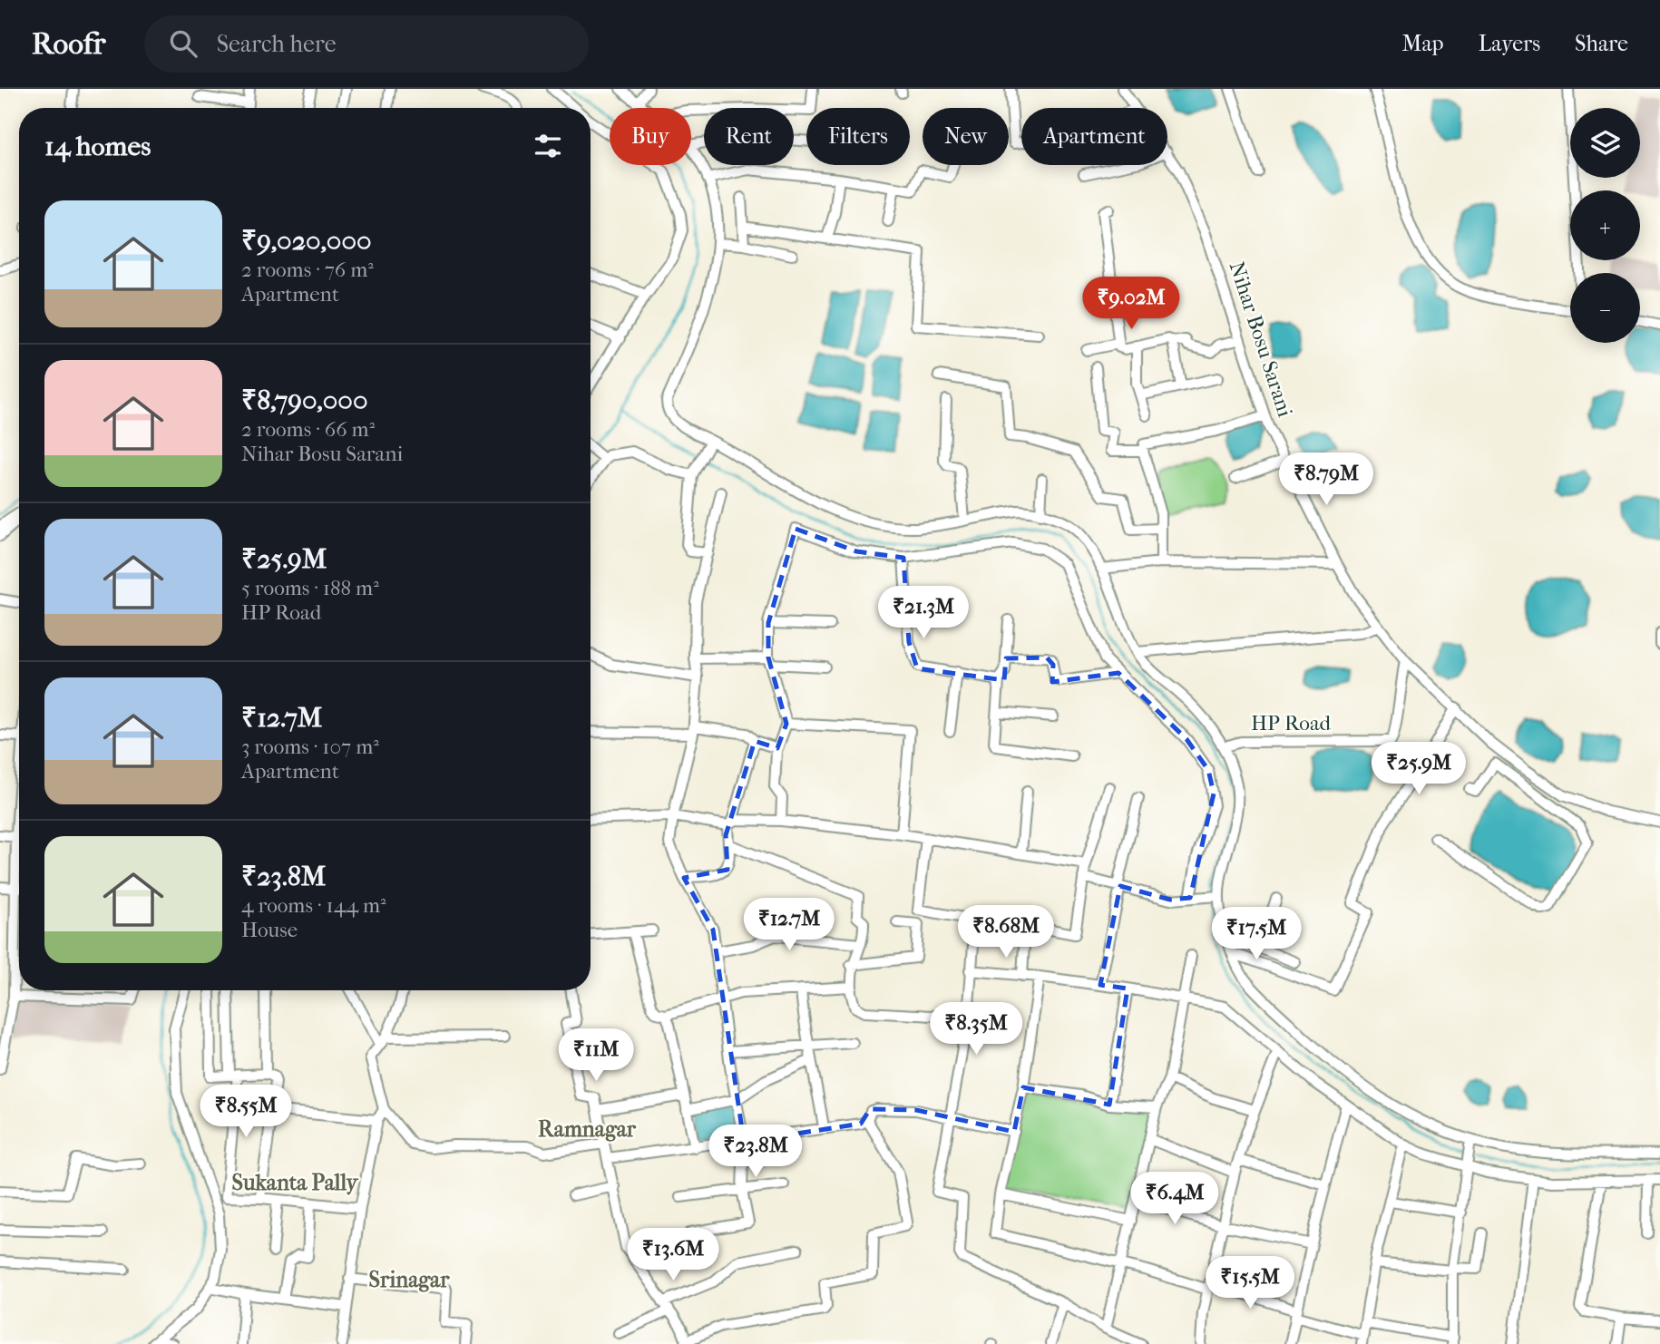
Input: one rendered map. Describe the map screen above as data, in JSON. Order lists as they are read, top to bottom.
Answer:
{
  "streets": {
    "street": ["Nihar Bosu Sarani", "HP Road"]
  },
  "crossings": [
    ["Nihar Bosu Sarani", "HP Road"]
  ],
  "districts": ["Ramnagar", "Sukanta Pally", "Srinagar"],
  "page": {
    "header": "Roofr",
    "search": "Search here",
    "nav": ["Map", "Layers", "Share"],
    "map_buttons": ["+", "−"],
    "chip": [
      "Buy",
      "Rent",
      "Filters",
      "New",
      "Apartment"
    ],
    "heading": "14 homes",
    "list": [
      {
        "name": "₹9,020,000",
        "note": "2 rooms · 76 m² · Apartment"
      },
      {
        "name": "₹8,790,000",
        "note": "2 rooms · 66 m² · Nihar Bosu Sarani"
      },
      {
        "name": "₹25.9M",
        "note": "5 rooms · 188 m² · HP Road"
      },
      {
        "name": "₹12.7M",
        "note": "3 rooms · 107 m² · Apartment"
      },
      {
        "name": "₹23.8M",
        "note": "4 rooms · 144 m² · House"
      }
    ],
    "price": [
      "₹9.02M",
      "₹8.79M",
      "₹21.3M",
      "₹25.9M",
      "₹12.7M",
      "₹8.68M",
      "₹17.5M",
      "₹8.35M",
      "₹11M",
      "₹8.55M",
      "₹23.8M",
      "₹6.4M",
      "₹13.6M",
      "₹15.5M"
    ]
  }
}
